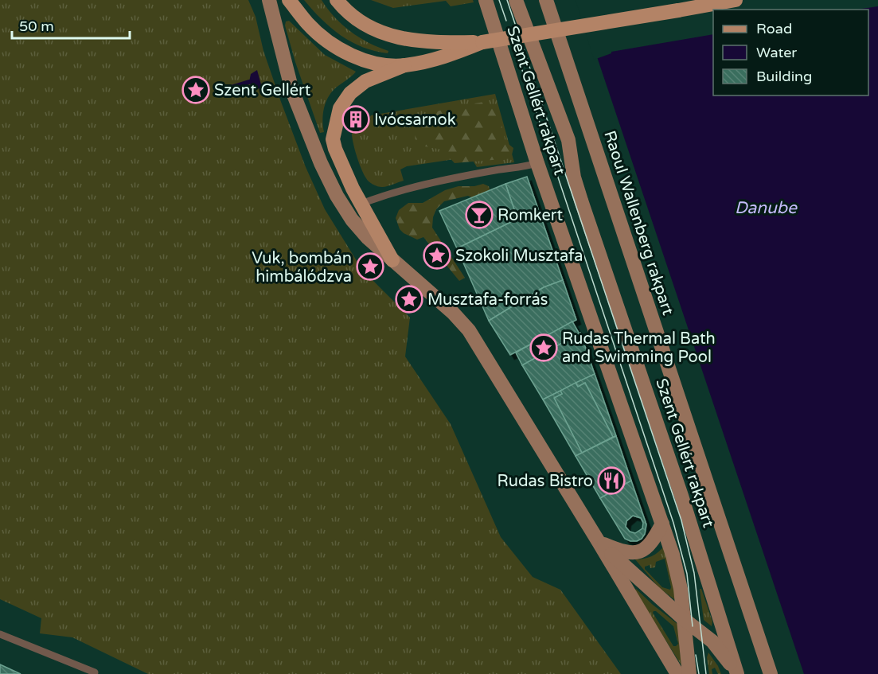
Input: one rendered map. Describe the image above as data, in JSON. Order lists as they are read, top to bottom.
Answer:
{
  "streets": {
    "main road": ["Szent Gellért rakpart", "Raoul Wallenberg rakpart"]
  },
  "water": ["Danube"],
  "places": {
    "place": [
      "Szent Gellért",
      "Szokoli Musztafa",
      "Vuk, bombán himbálódzva",
      "Musztafa-forrás",
      "Rudas Thermal Bath and Swimming Pool"
    ],
    "building": ["Ivócsarnok"],
    "bar": ["Romkert"],
    "restaurant": ["Rudas Bistro"]
  },
  "legend": ["Road", "Water", "Building"],
  "scale_bar": "50 m"
}
